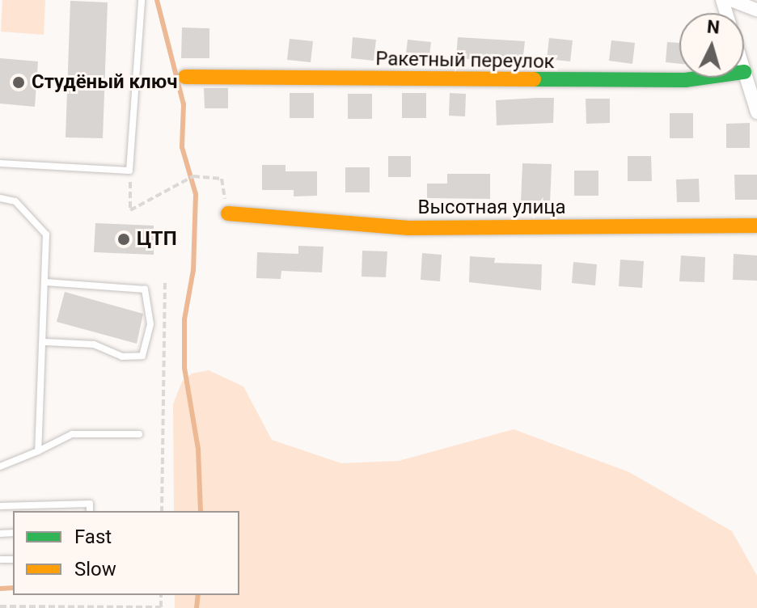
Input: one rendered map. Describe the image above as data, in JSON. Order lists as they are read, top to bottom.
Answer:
{
  "streets": {
    "street": ["Ракетный переулок", "Высотная улица"]
  },
  "places": ["Студёный ключ", "ЦТП"],
  "legend": ["Fast", "Slow"],
  "north": "top"
}
